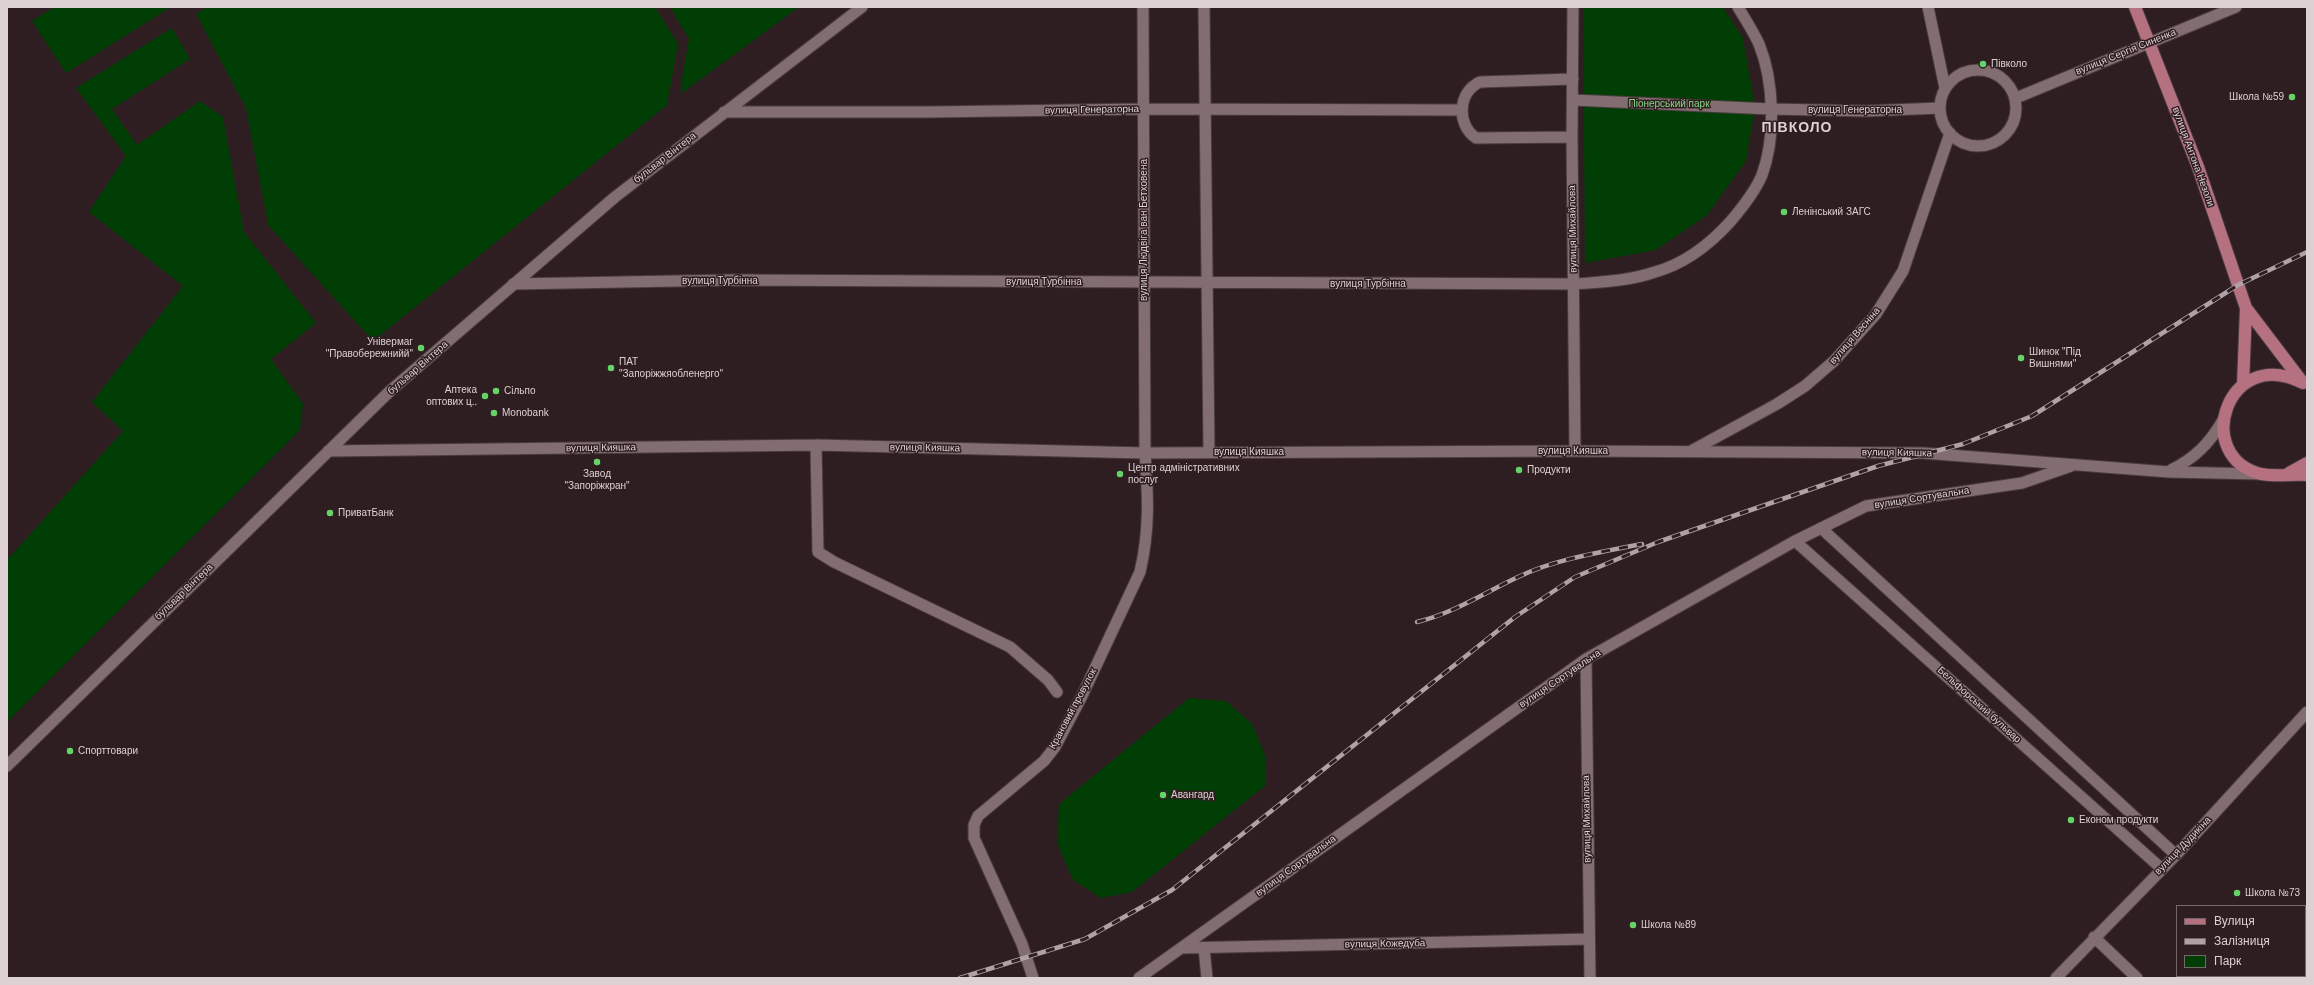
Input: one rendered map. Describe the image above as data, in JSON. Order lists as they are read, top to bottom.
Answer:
{
  "streets": {
    "main road": ["вулиця Антона Незоли"],
    "street": [
      "вулиця Сергія Синенка",
      "вулиця Генераторна",
      "бульвар Вінтера",
      "вулиця Михайлова",
      "вулиця Людвіга ван Бетховена",
      "вулиця Турбінна",
      "вулиця Весніна",
      "вулиця Кияшка",
      "вулиця Сортувальна",
      "Бельфорський бульвар",
      "Крановий провулок",
      "вулиця Дудикіна",
      "вулиця Кожедуба"
    ]
  },
  "crossings": [
    ["вулиця Сергія Синенка", "вулиця Генераторна"],
    ["вулиця Сергія Синенка", "вулиця Антона Незоли"],
    ["вулиця Сергія Синенка", "вулиця Весніна"],
    ["вулиця Генераторна", "бульвар Вінтера"],
    ["вулиця Генераторна", "вулиця Михайлова"],
    ["вулиця Генераторна", "вулиця Людвіга ван Бетховена"],
    ["вулиця Генераторна", "вулиця Турбінна"],
    ["вулиця Генераторна", "вулиця Весніна"],
    ["бульвар Вінтера", "вулиця Турбінна"],
    ["бульвар Вінтера", "вулиця Кияшка"],
    ["вулиця Михайлова", "вулиця Турбінна"],
    ["вулиця Михайлова", "вулиця Кияшка"],
    ["вулиця Михайлова", "вулиця Сортувальна"],
    ["вулиця Михайлова", "вулиця Кожедуба"],
    ["вулиця Людвіга ван Бетховена", "вулиця Турбінна"],
    ["вулиця Людвіга ван Бетховена", "вулиця Кияшка"],
    ["вулиця Людвіга ван Бетховена", "Крановий провулок"],
    ["вулиця Весніна", "вулиця Кияшка"],
    ["вулиця Кияшка", "вулиця Сортувальна"],
    ["вулиця Кияшка", "Крановий провулок"],
    ["вулиця Сортувальна", "Бельфорський бульвар"],
    ["вулиця Сортувальна", "вулиця Кожедуба"],
    ["Бельфорський бульвар", "вулиця Дудикіна"]
  ],
  "districts": ["ПІВКОЛО"],
  "parks": ["Піонерський парк"],
  "places": [
    "Півколо",
    "Школа №59",
    "Ленінський ЗАГС",
    "Універмаг \"Правобережнийй\"",
    "Шинок \"Під Вишнями\"",
    "ПАТ \"Запоріжжяобленерго\"",
    "Сільпо",
    "Аптека оптових ц‥",
    "Monobank",
    "Завод \"Запоріжкран\"",
    "Продукти",
    "Центр адміністративних послуг",
    "ПриватБанк",
    "Спорттовари",
    "Авангард",
    "Економ продукти",
    "Школа №73",
    "Школа №89"
  ],
  "legend": ["Вулиця", "Залізниця", "Парк"]
}
